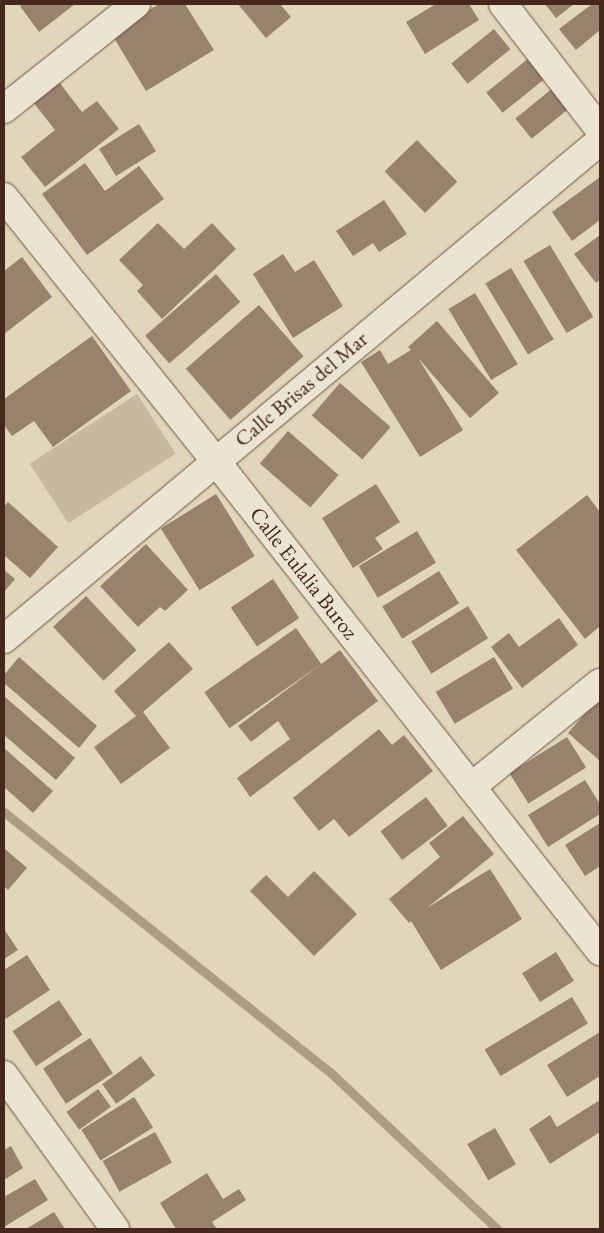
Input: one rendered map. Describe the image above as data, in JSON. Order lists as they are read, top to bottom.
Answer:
{
  "streets": {
    "street": ["Calle Brisas del Mar", "Calle Eulalia Buroz"]
  },
  "crossings": [
    ["Calle Brisas del Mar", "Calle Eulalia Buroz"]
  ]
}
